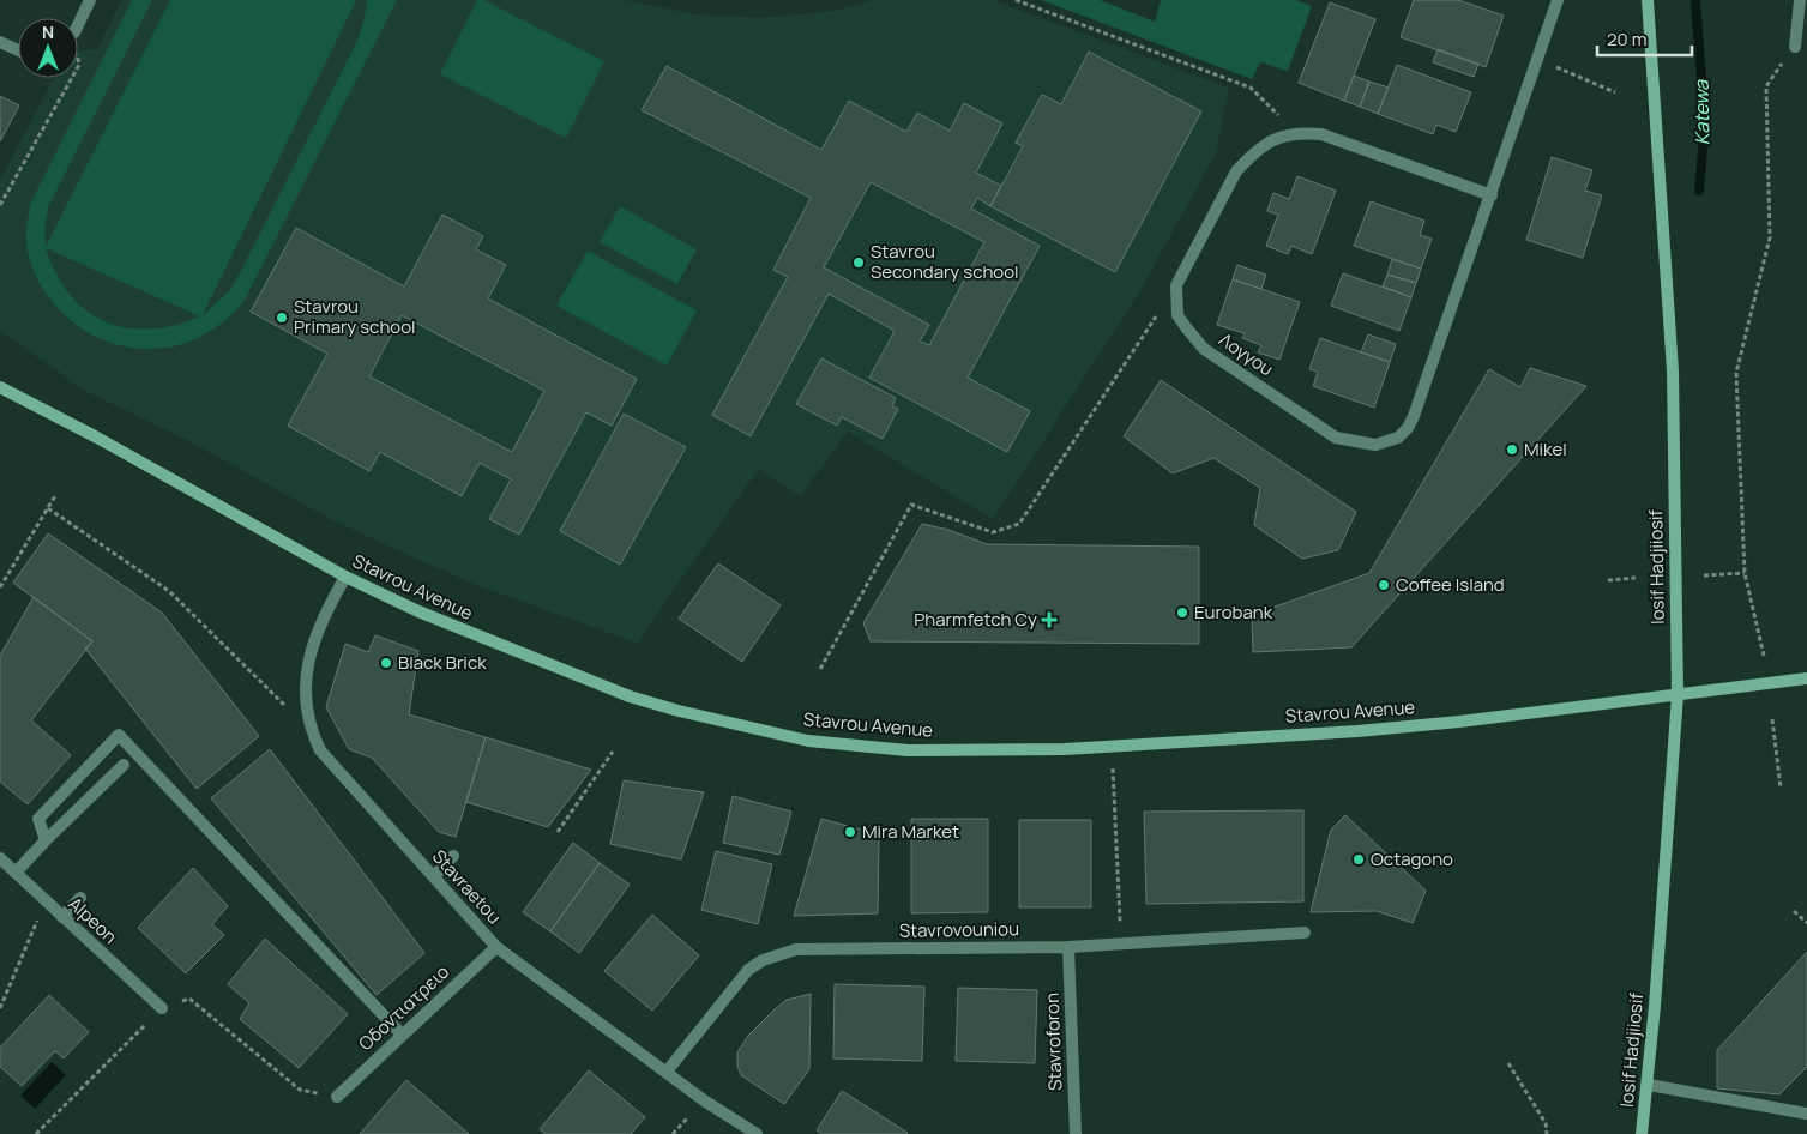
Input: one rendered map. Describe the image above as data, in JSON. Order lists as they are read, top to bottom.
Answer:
{
  "streets": {
    "main road": ["Iosif Hadjiiosif", "Stavrou Avenue"],
    "street": [
      "Λογγου",
      "Stavraetou",
      "Alpeon",
      "Stavrovouniou",
      "Οδοντιατρειο",
      "Stavroforon"
    ]
  },
  "crossings": [
    ["Iosif Hadjiiosif", "Stavrou Avenue"],
    ["Stavrou Avenue", "Stavraetou"],
    ["Stavraetou", "Stavrovouniou"],
    ["Stavraetou", "Οδοντιατρειο"],
    ["Stavrovouniou", "Stavroforon"]
  ],
  "water": ["Katewa"],
  "places": {
    "other": [
      "Stavrou Secondary school",
      "Stavrou Primary school",
      "Mikel",
      "Coffee Island",
      "Eurobank",
      "Black Brick",
      "Mira Market",
      "Octagono"
    ],
    "health": ["Pharmfetch Cy"]
  },
  "scale_bar": "20 m",
  "north": "top"
}
